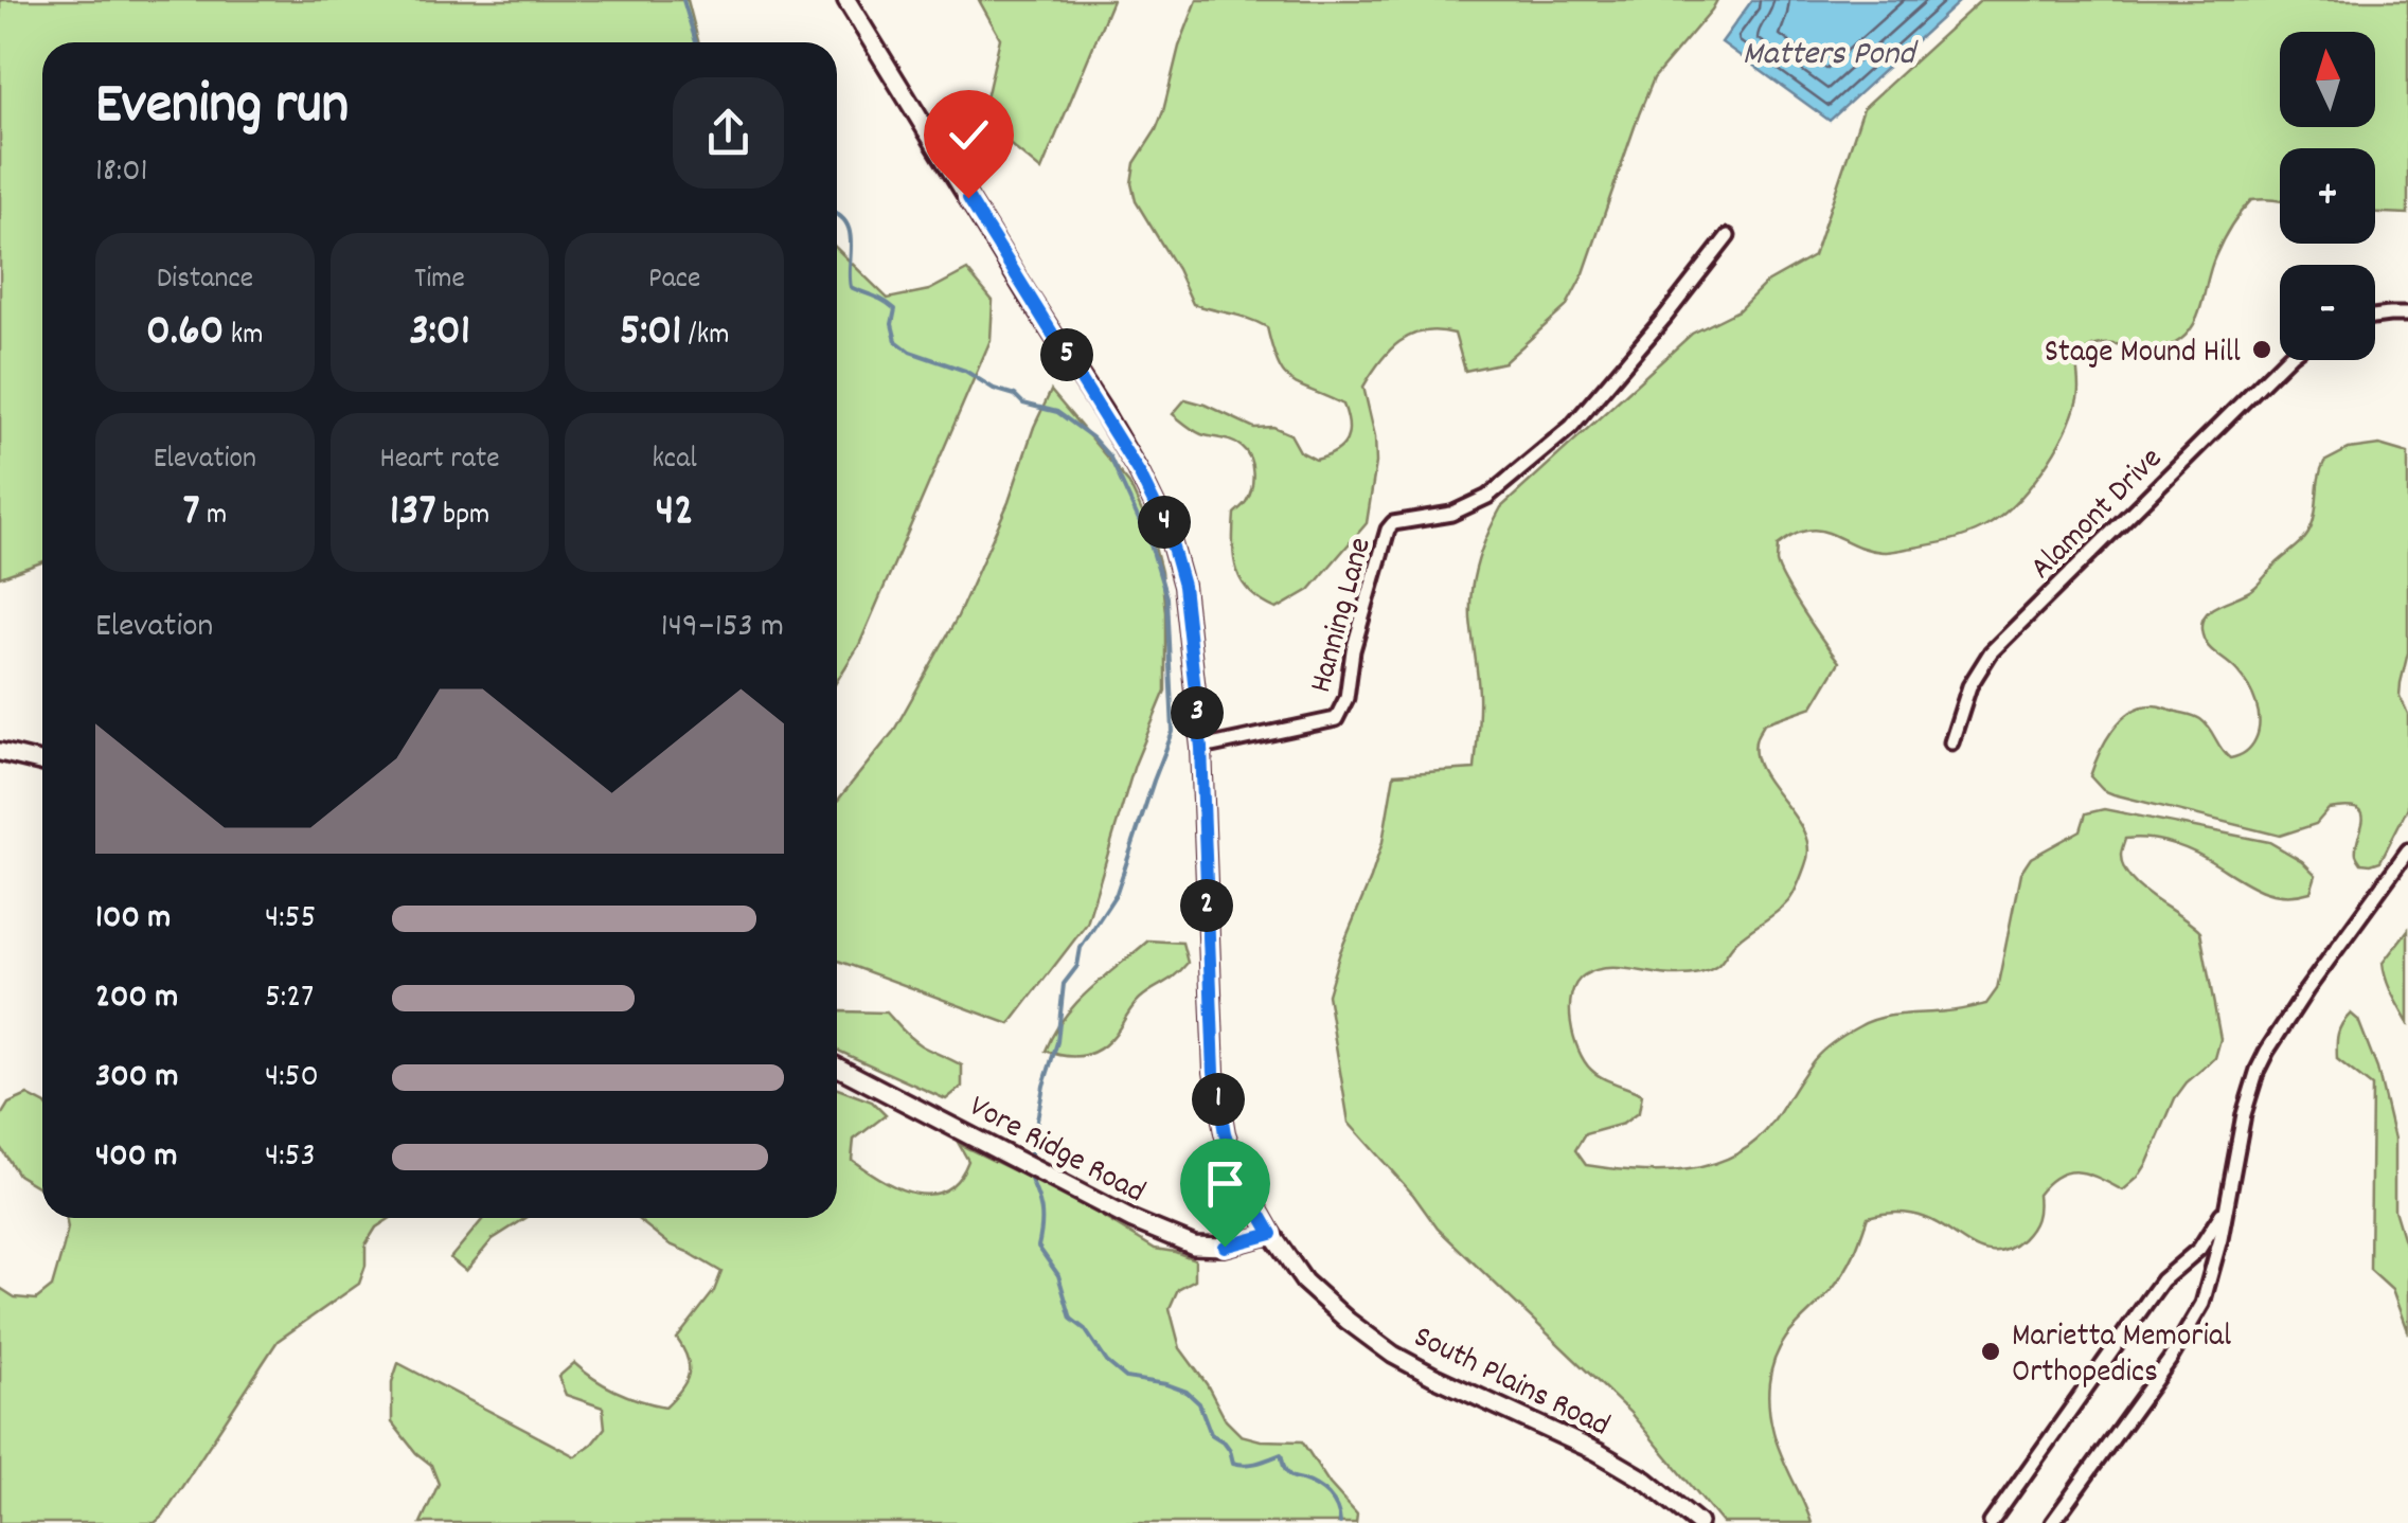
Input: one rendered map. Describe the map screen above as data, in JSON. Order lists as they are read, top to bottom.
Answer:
{
  "streets": {
    "main road": ["Vore Ridge Road", "South Plains Road"],
    "street": ["Alamont Drive", "Hanning Lane"]
  },
  "crossings": [
    ["Hanning Lane", "South Plains Road"],
    ["Vore Ridge Road", "South Plains Road"]
  ],
  "water": ["Matters Pond"],
  "places": ["Stage Mound Hill", "Marietta Memorial Orthopedics"],
  "north": "top",
  "page": {
    "map_buttons": ["+", "−"],
    "heading": ["Evening run", "18:01"],
    "stats": [
      ["Distance", "0.60 km"],
      ["Time", "3:01"],
      ["Pace", "5:01 /km"],
      ["Elevation", "7 m"],
      ["Heart rate", "137 bpm"],
      ["kcal", "42"]
    ],
    "pins": [
      "5",
      "4",
      "3",
      "2",
      "1"
    ],
    "chart": ["Elevation", "149–153 m"],
    "list": [
      {
        "name": "100 m",
        "note": "4:55"
      },
      {
        "name": "200 m",
        "note": "5:27"
      },
      {
        "name": "300 m",
        "note": "4:50"
      },
      {
        "name": "400 m",
        "note": "4:53"
      }
    ]
  }
}
